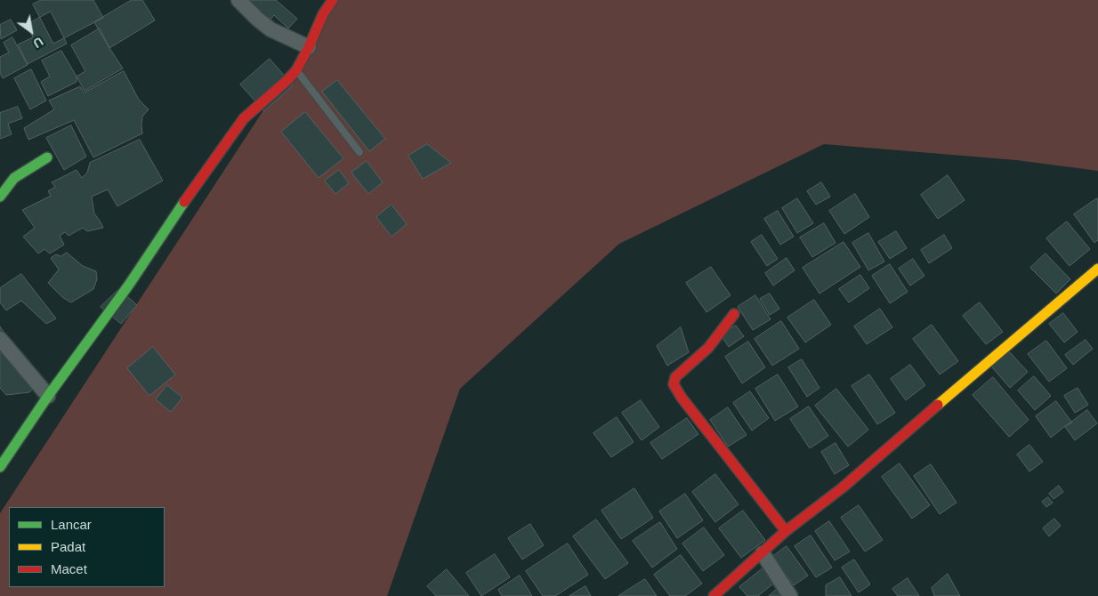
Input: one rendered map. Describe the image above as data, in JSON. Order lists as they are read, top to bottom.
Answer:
{
  "legend": ["Lancar", "Padat", "Macet"],
  "north": "bottom right"
}
